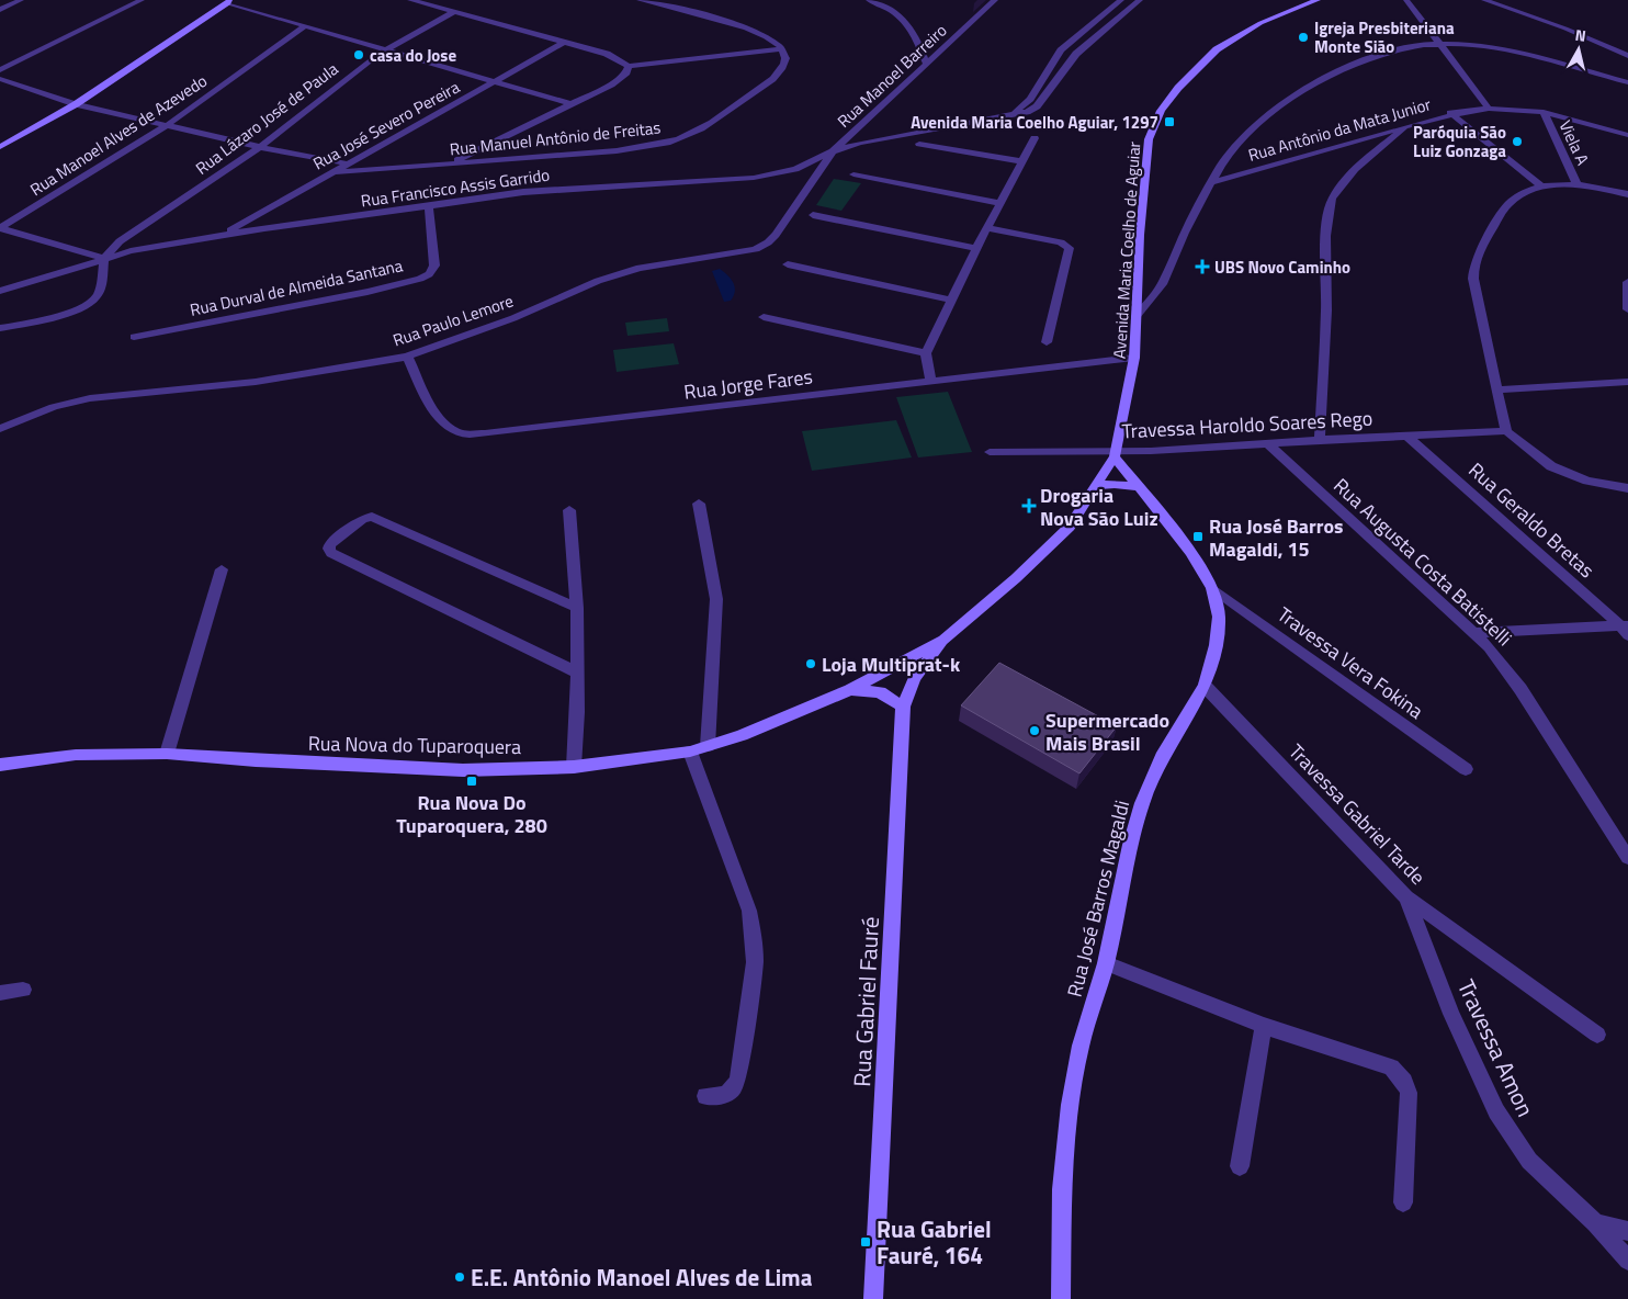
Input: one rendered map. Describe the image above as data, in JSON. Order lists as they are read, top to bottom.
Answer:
{
  "streets": {
    "main road": [
      "Avenida Maria Coelho de Aguiar",
      "Rua Nova do Tuparoquera",
      "Rua José Barros Magaldi",
      "Rua Gabriel Fauré"
    ],
    "street": [
      "Rua Manoel Barreiro",
      "Rua Lázaro José de Paula",
      "Rua José Severo Pereira",
      "Rua Antônio da Mata Junior",
      "Rua Manoel Alves de Azevedo",
      "Rua Manuel Antônio de Freitas",
      "Viela A",
      "Rua Francisco Assis Garrido",
      "Rua Durval de Almeida Santana",
      "Rua Paulo Lemore",
      "Rua Jorge Fares",
      "Travessa Haroldo Soares Rego",
      "Rua Geraldo Bretas",
      "Rua Augusta Costa Batistelli",
      "Travessa Vera Fokina",
      "Travessa Gabriel Tarde",
      "Travessa Amon"
    ]
  },
  "crossings": [
    ["Rua Manoel Barreiro", "Rua Francisco Assis Garrido"],
    ["Rua Manoel Barreiro", "Rua Paulo Lemore"],
    ["Rua Lázaro José de Paula", "Rua Francisco Assis Garrido"],
    ["Rua José Severo Pereira", "Rua Manuel Antônio de Freitas"],
    ["Rua José Severo Pereira", "Rua Francisco Assis Garrido"],
    ["Rua Antônio da Mata Junior", "Viela A"],
    ["Rua Francisco Assis Garrido", "Rua Durval de Almeida Santana"],
    ["Rua Francisco Assis Garrido", "Rua Paulo Lemore"],
    ["Avenida Maria Coelho de Aguiar", "Rua Jorge Fares"],
    ["Avenida Maria Coelho de Aguiar", "Travessa Haroldo Soares Rego"],
    ["Avenida Maria Coelho de Aguiar", "Rua Nova do Tuparoquera"],
    ["Avenida Maria Coelho de Aguiar", "Rua José Barros Magaldi"],
    ["Rua Paulo Lemore", "Rua Jorge Fares"],
    ["Travessa Haroldo Soares Rego", "Rua Geraldo Bretas"],
    ["Travessa Haroldo Soares Rego", "Rua Augusta Costa Batistelli"],
    ["Travessa Haroldo Soares Rego", "Rua Nova do Tuparoquera"],
    ["Travessa Haroldo Soares Rego", "Rua José Barros Magaldi"],
    ["Travessa Vera Fokina", "Rua José Barros Magaldi"],
    ["Rua Nova do Tuparoquera", "Rua José Barros Magaldi"],
    ["Rua Nova do Tuparoquera", "Rua Gabriel Fauré"],
    ["Travessa Gabriel Tarde", "Rua José Barros Magaldi"],
    ["Travessa Gabriel Tarde", "Travessa Amon"]
  ],
  "places": {
    "other": [
      "Igreja Presbiteriana Monte Sião",
      "casa do Jose",
      "Paróquia São Luiz Gonzaga",
      "Loja Multiprat-k",
      "Supermercado Mais Brasil",
      "E.E. Antônio Manoel Alves de Lima"
    ],
    "transit": [
      "Avenida Maria Coelho Aguiar, 1297",
      "Rua José Barros Magaldi, 15",
      "Rua Nova Do Tuparoquera, 280",
      "Rua Gabriel Fauré, 164"
    ],
    "health": ["UBS Novo Caminho", "Drogaria Nova São Luiz"]
  },
  "north": "top"
}
